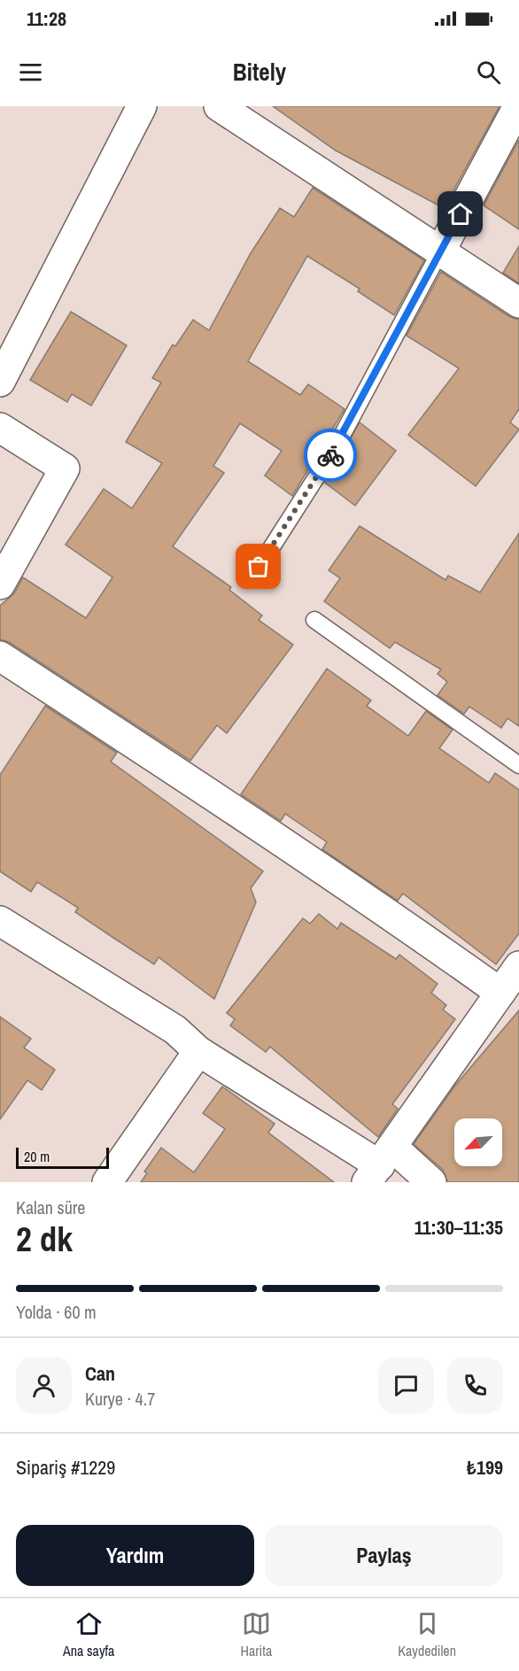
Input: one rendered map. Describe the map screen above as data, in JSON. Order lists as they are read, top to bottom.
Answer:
{
  "scale_bar": "20 m",
  "north": "bottom left",
  "page": {
    "status": "11:28",
    "header": "Bitely",
    "scale": "20 m",
    "heading": ["2 dk", "Kalan süre", "11:30–11:35"],
    "panel": [
      "Can",
      "Kurye · 4.7",
      "Sipariş #1229",
      "₺199"
    ],
    "bar": "Yolda · 60 m",
    "buttons": ["Yardım", "Paylaş"],
    "tabs": ["Ana sayfa", "Harita", "Kaydedilen"]
  }
}
